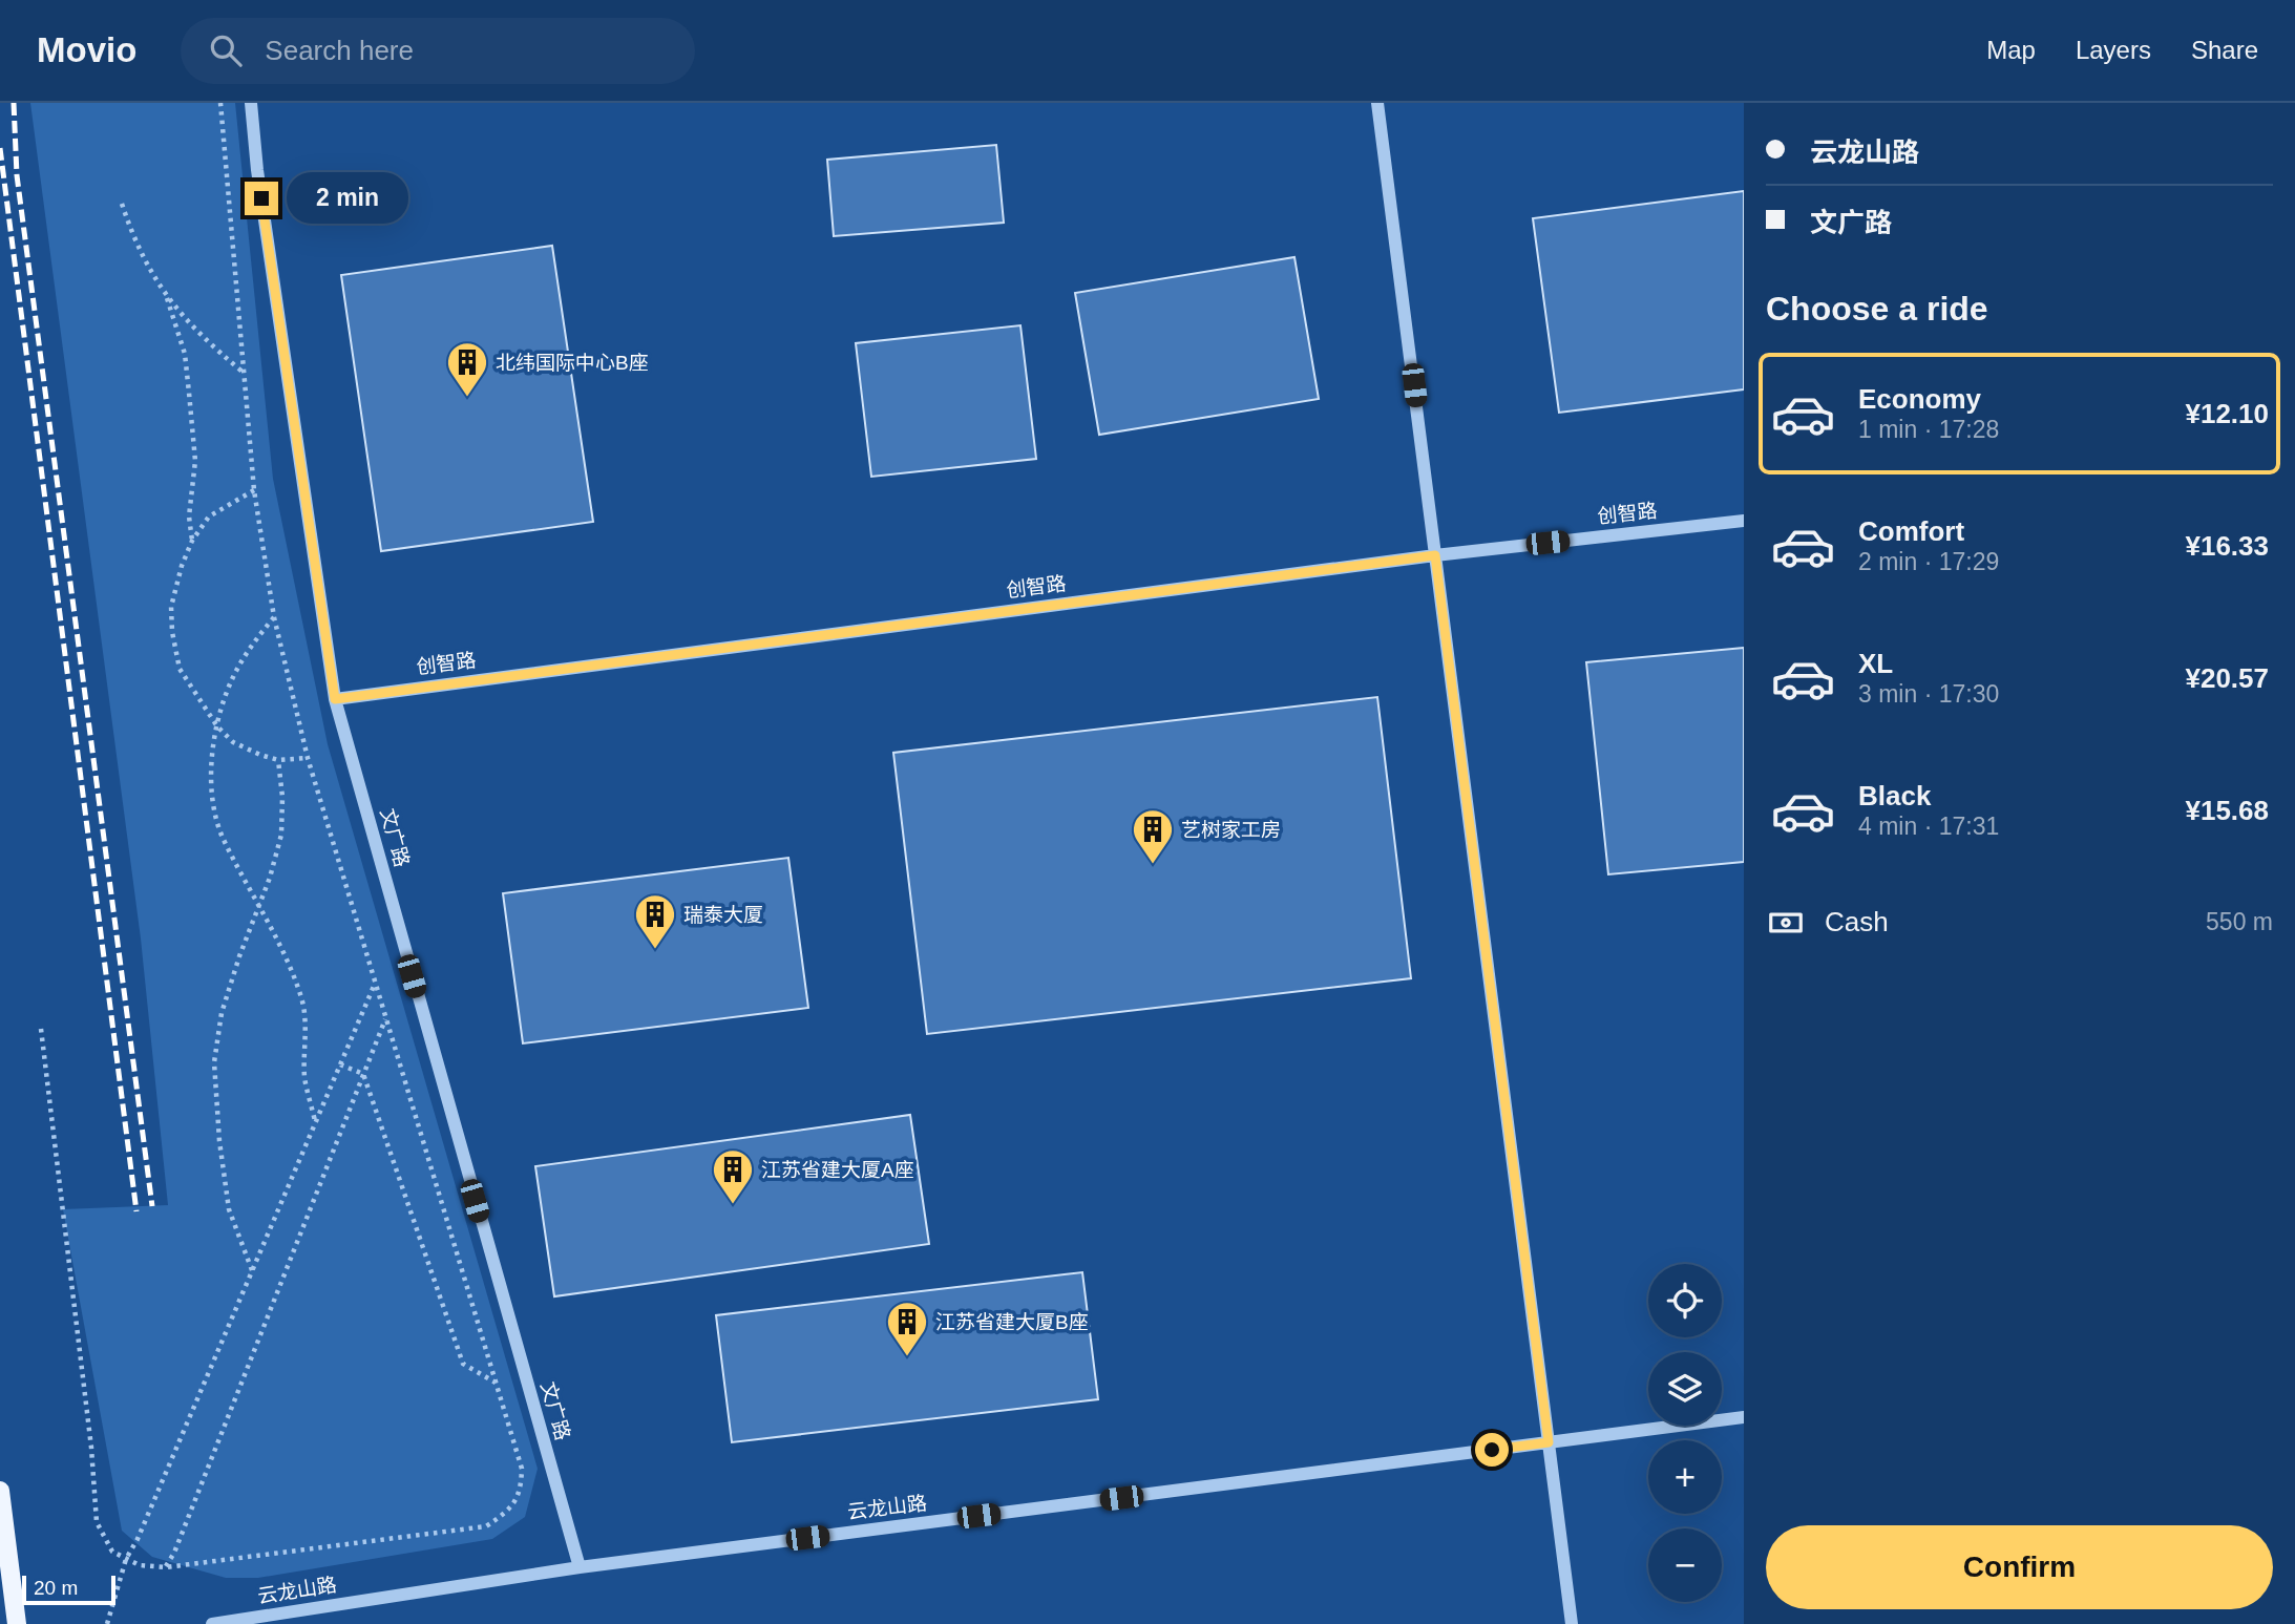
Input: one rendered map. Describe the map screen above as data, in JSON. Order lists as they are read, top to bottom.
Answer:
{
  "streets": {
    "street": ["创智路", "文广路", "云龙山路"]
  },
  "crossings": [
    ["创智路", "文广路"],
    ["文广路", "云龙山路"]
  ],
  "places": {
    "building": [
      "北纬国际中心B座",
      "艺树家工房",
      "瑞泰大厦",
      "江苏省建大厦A座",
      "江苏省建大厦B座"
    ]
  },
  "scale_bar": "20 m",
  "page": {
    "header": "Movio",
    "search": "Search here",
    "nav": ["Map", "Layers", "Share"],
    "banner": ["云龙山路", "文广路"],
    "bubble": "2 min",
    "heading": "Choose a ride",
    "list": [
      {
        "name": "Economy",
        "note": "1 min · 17:28",
        "value": "¥12.10"
      },
      {
        "name": "Comfort",
        "note": "2 min · 17:29",
        "value": "¥16.33"
      },
      {
        "name": "XL",
        "note": "3 min · 17:30",
        "value": "¥20.57"
      },
      {
        "name": "Black",
        "note": "4 min · 17:31",
        "value": "¥15.68"
      }
    ],
    "pay": ["Cash", "550 m"],
    "map_buttons": ["+", "−"],
    "buttons": "Confirm",
    "scale": "20 m"
  }
}
